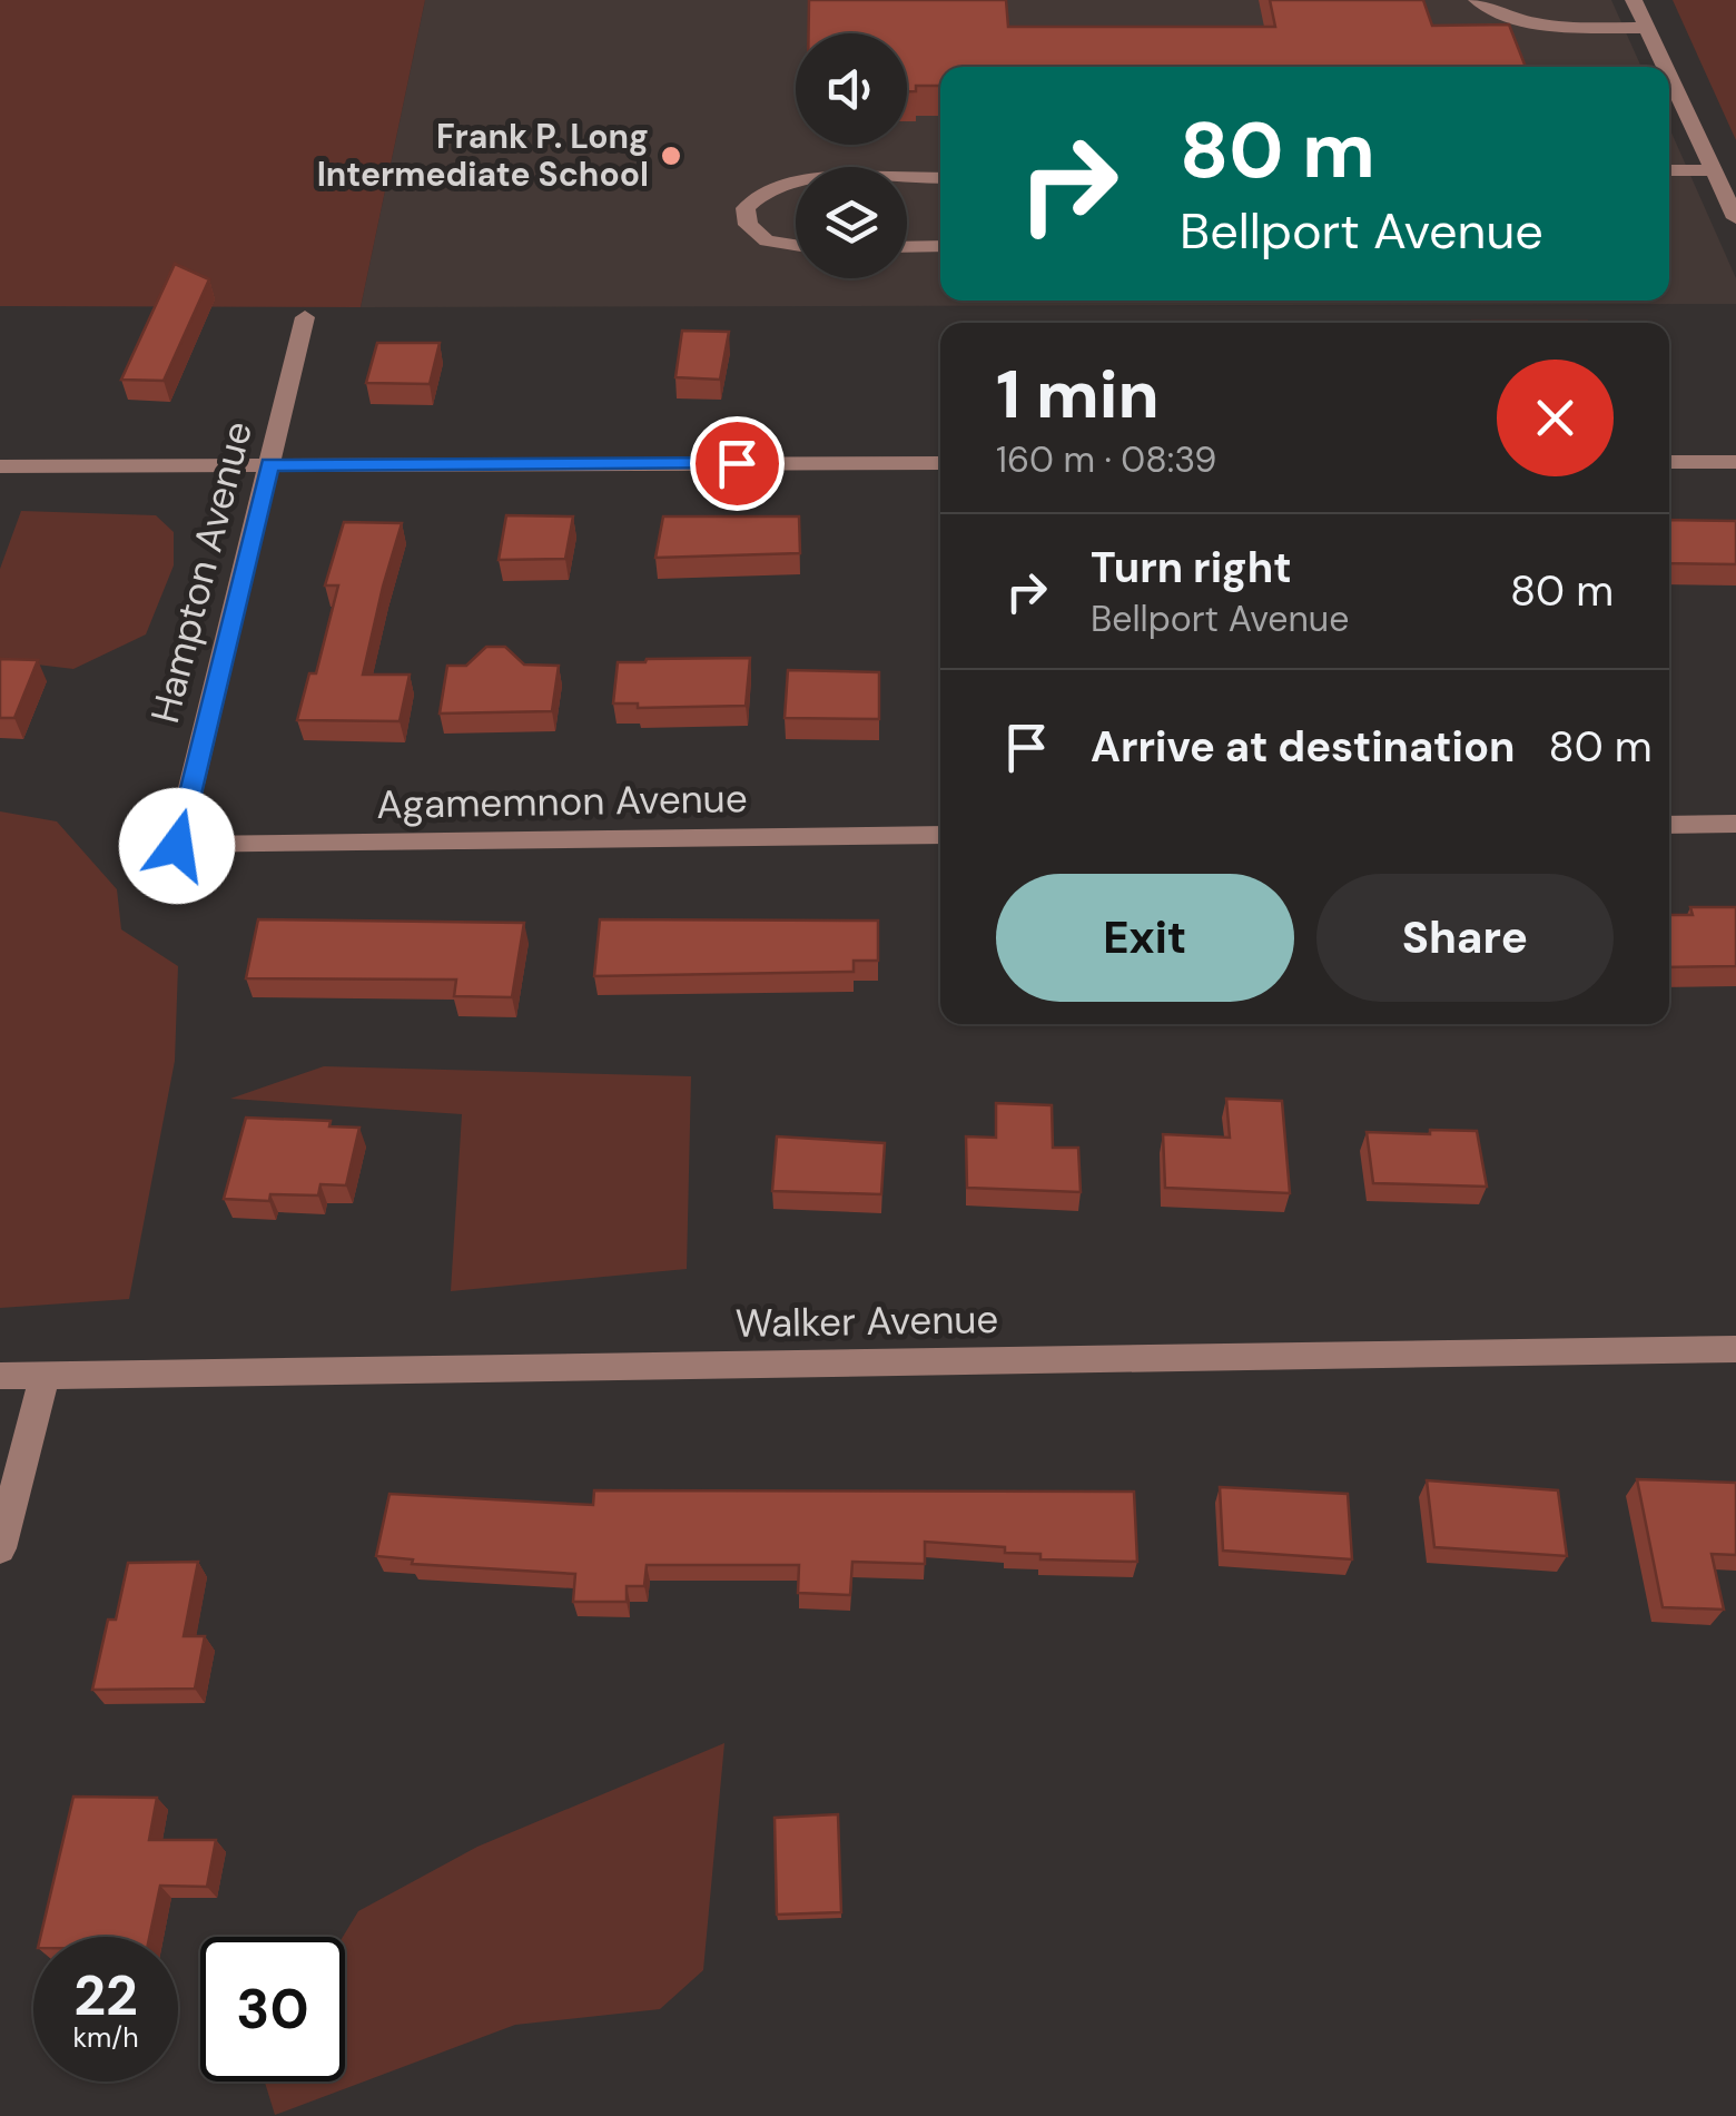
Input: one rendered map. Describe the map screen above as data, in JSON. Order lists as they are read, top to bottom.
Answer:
{
  "streets": {
    "street": ["Hampton Avenue", "Agamemnon Avenue", "Walker Avenue"]
  },
  "crossings": [
    ["Hampton Avenue", "Agamemnon Avenue"]
  ],
  "places": ["Frank P. Long Intermediate School"],
  "page": {
    "turn": ["80 m", "Bellport Avenue"],
    "heading": ["1 min", "160 m · 08:39"],
    "list": [
      {
        "name": "Turn right",
        "note": "Bellport Avenue",
        "value": "80 m"
      },
      {
        "name": "Arrive at destination",
        "value": "80 m"
      }
    ],
    "buttons": ["Exit", "Share"],
    "speed": "22 km/h",
    "limit": "30"
  }
}
